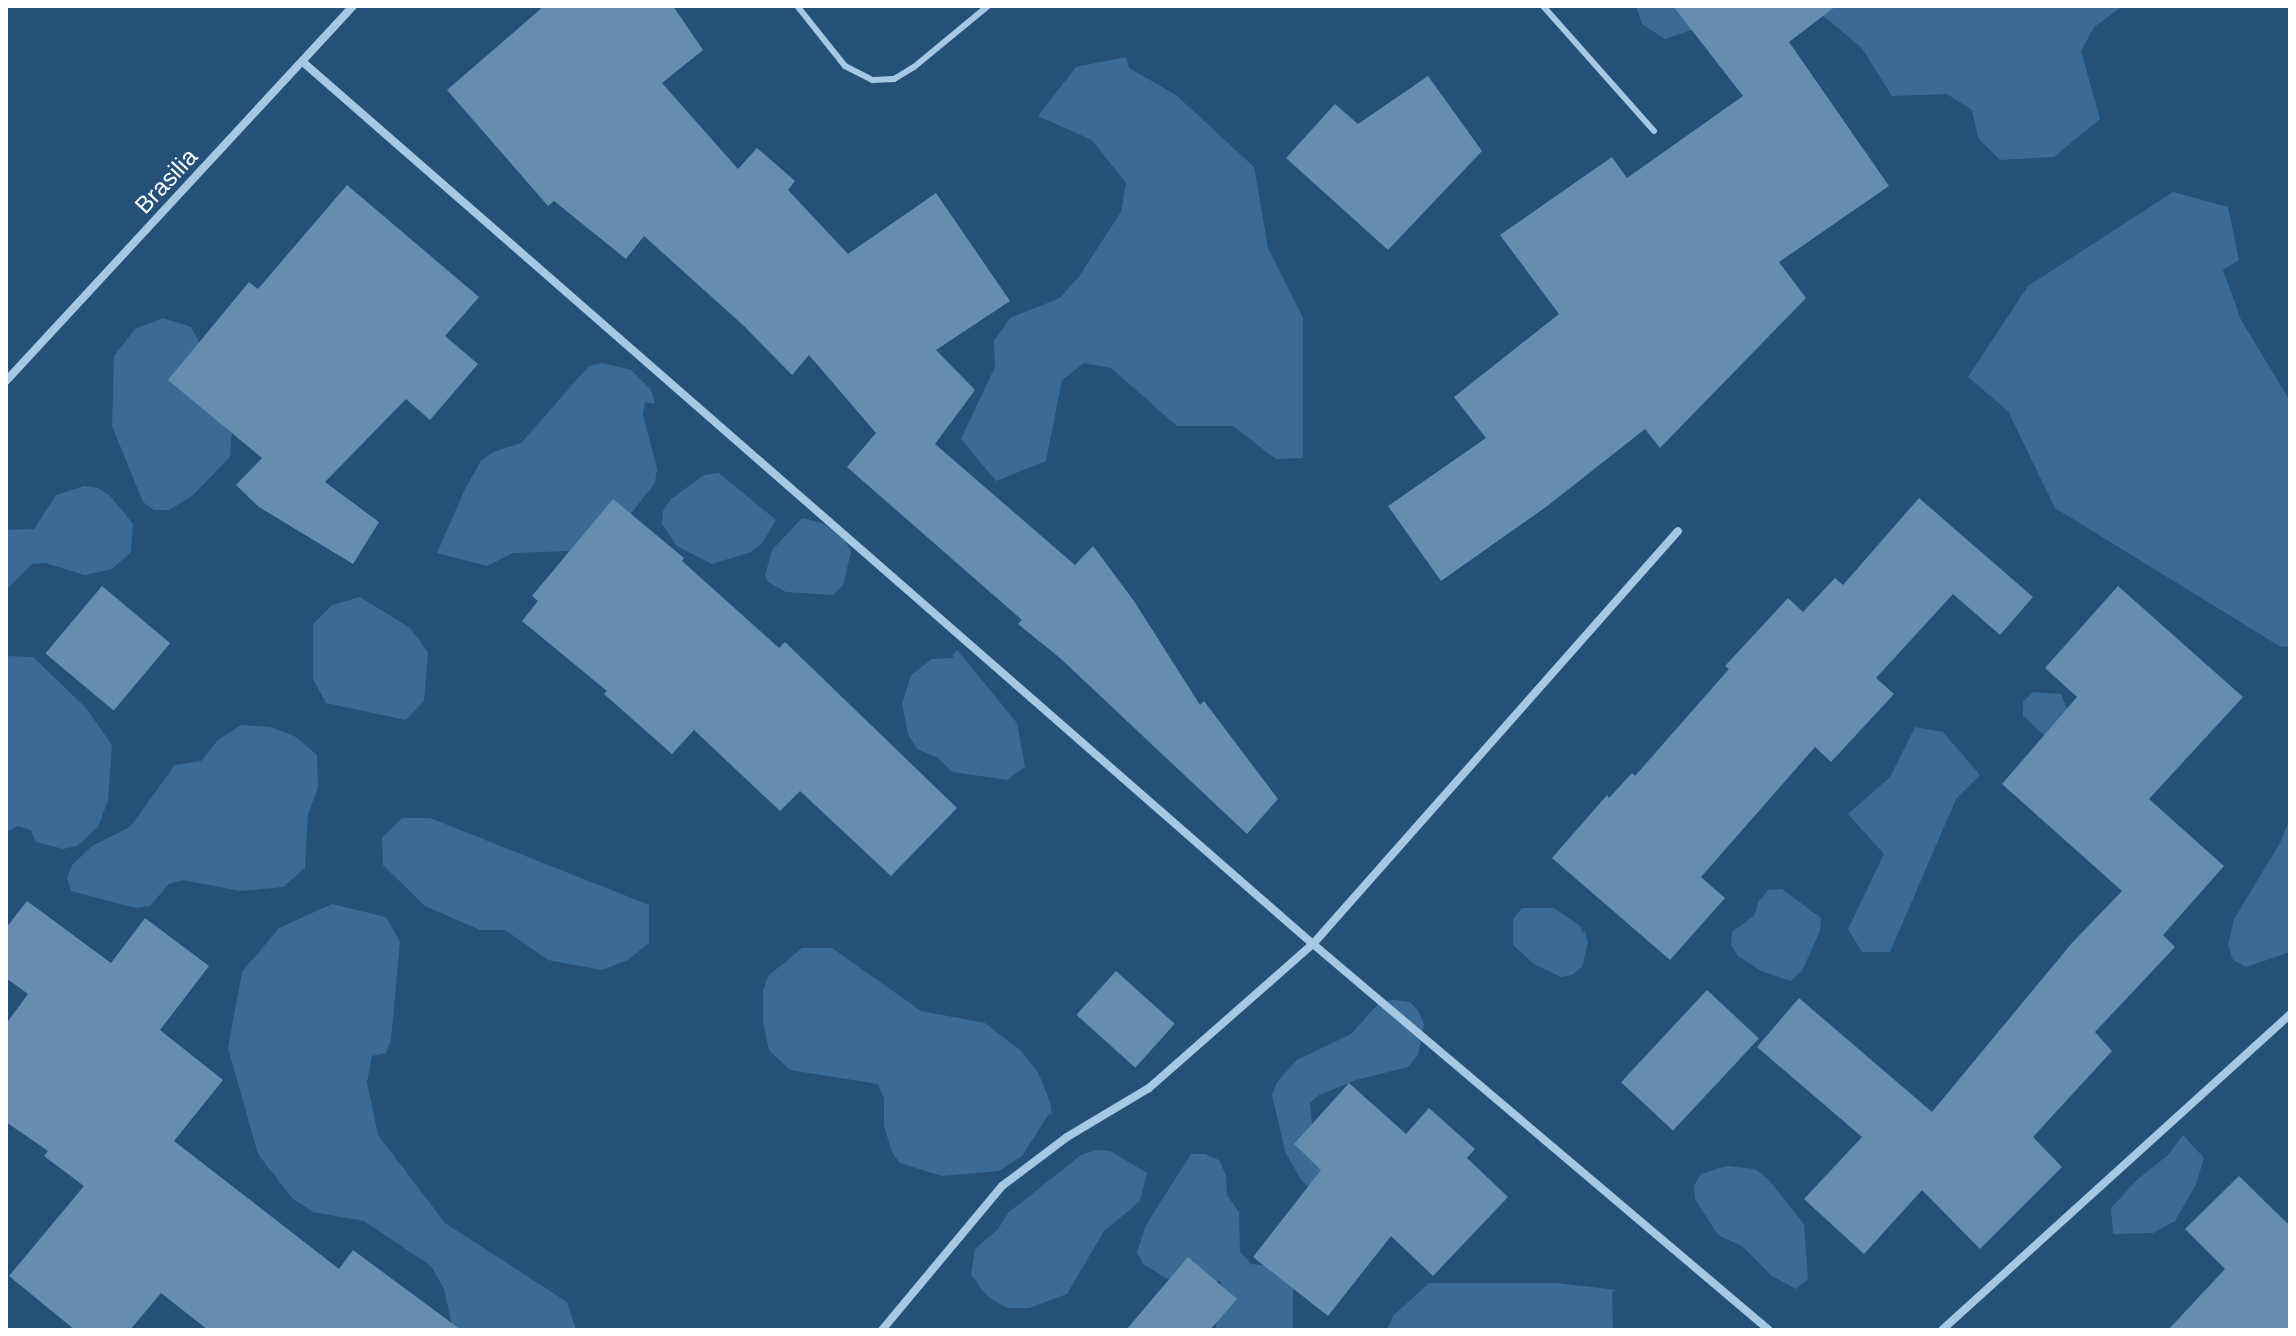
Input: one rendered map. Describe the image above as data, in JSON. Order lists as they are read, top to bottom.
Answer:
{
  "streets": {
    "street": ["Brasilia"]
  }
}
